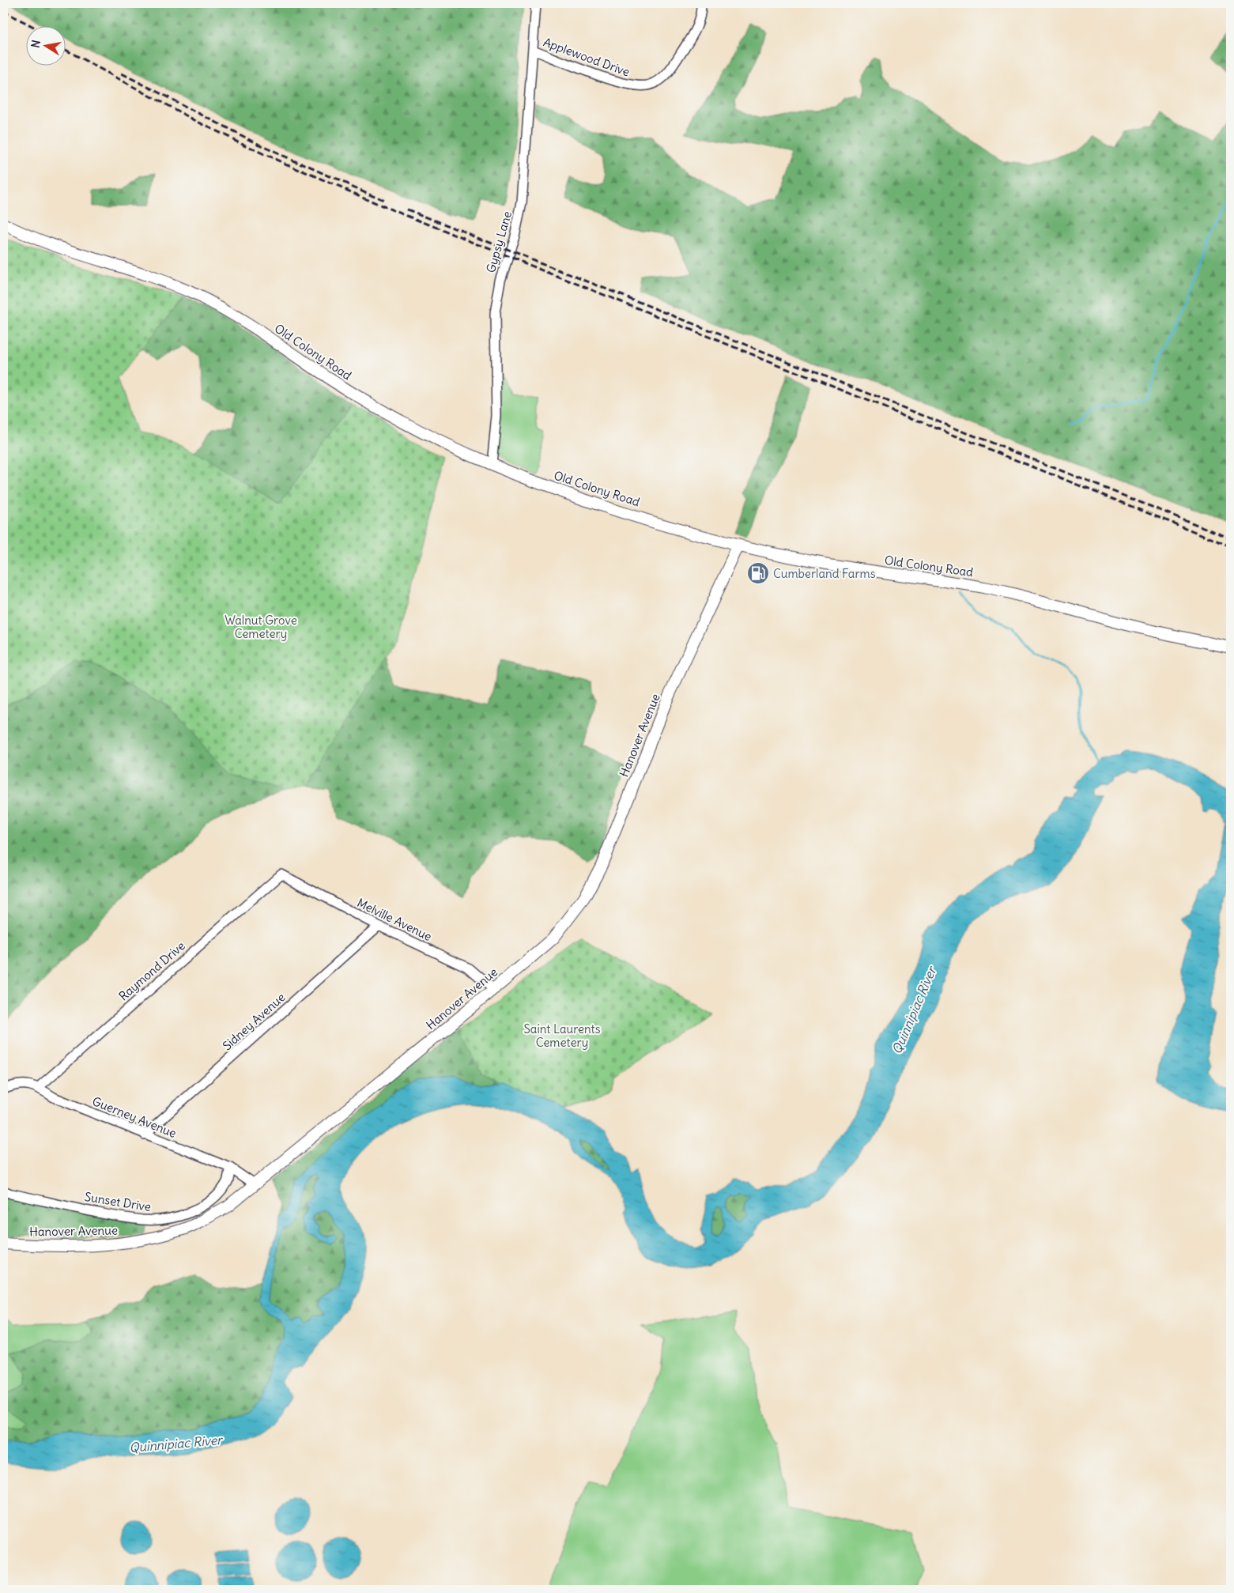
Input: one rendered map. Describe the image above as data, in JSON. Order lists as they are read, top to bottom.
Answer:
{
  "streets": {
    "main road": ["Old Colony Road", "Hanover Avenue"],
    "street": [
      "Applewood Drive",
      "Gypsy Lane",
      "Melville Avenue",
      "Raymond Drive",
      "Sidney Avenue",
      "Guerney Avenue",
      "Sunset Drive"
    ]
  },
  "crossings": [
    ["Applewood Drive", "Gypsy Lane"],
    ["Gypsy Lane", "Old Colony Road"],
    ["Old Colony Road", "Hanover Avenue"],
    ["Hanover Avenue", "Melville Avenue"],
    ["Hanover Avenue", "Guerney Avenue"],
    ["Melville Avenue", "Raymond Drive"],
    ["Melville Avenue", "Sidney Avenue"],
    ["Raymond Drive", "Guerney Avenue"],
    ["Sidney Avenue", "Guerney Avenue"],
    ["Guerney Avenue", "Sunset Drive"]
  ],
  "water": ["Quinnipiac River"],
  "parks": ["Walnut Grove Cemetery", "Saint Laurents Cemetery"],
  "places": {
    "fuel station": ["Cumberland Farms"]
  },
  "north": "left"
}
